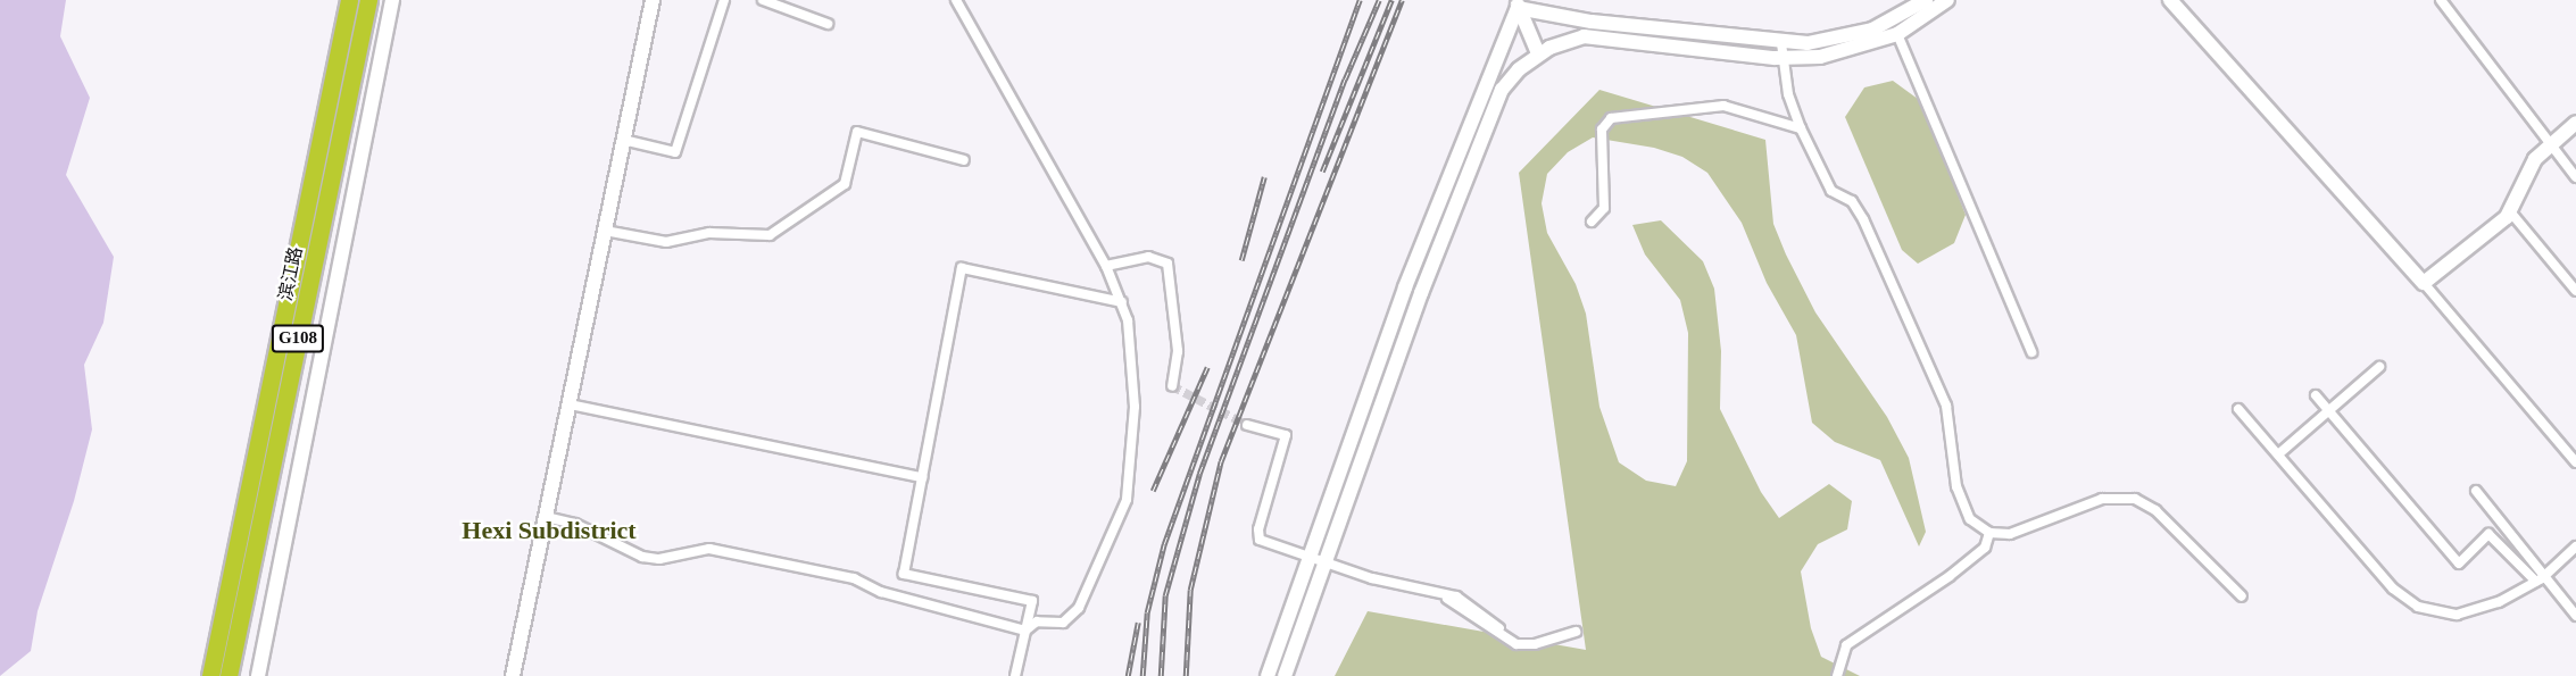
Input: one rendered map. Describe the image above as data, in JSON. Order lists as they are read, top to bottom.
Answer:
{
  "streets": {
    "highway": ["滨江路", "G108"]
  },
  "districts": ["Hexi Subdistrict"]
}
